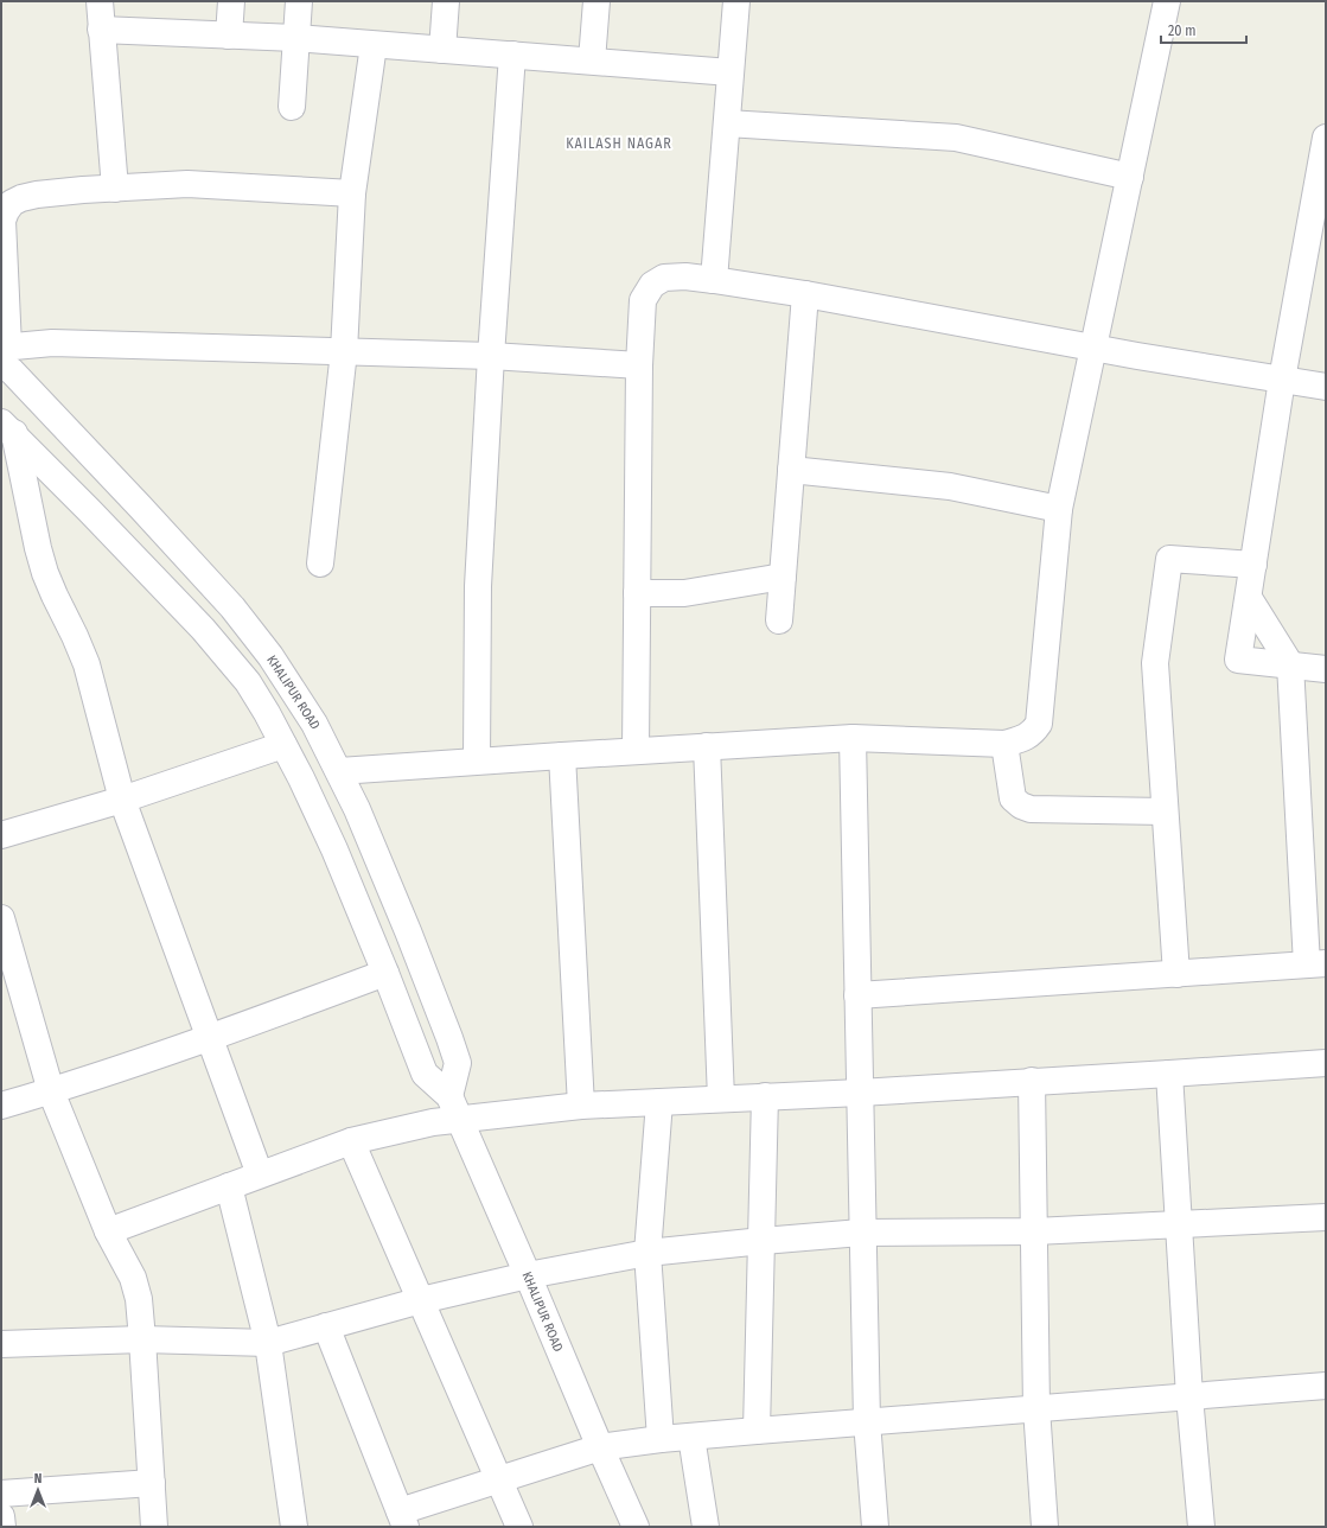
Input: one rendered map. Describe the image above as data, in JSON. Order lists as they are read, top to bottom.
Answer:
{
  "streets": {
    "street": ["KHALIPUR ROAD"]
  },
  "districts": ["KAILASH NAGAR"],
  "scale_bar": "20 m",
  "north": "top"
}
